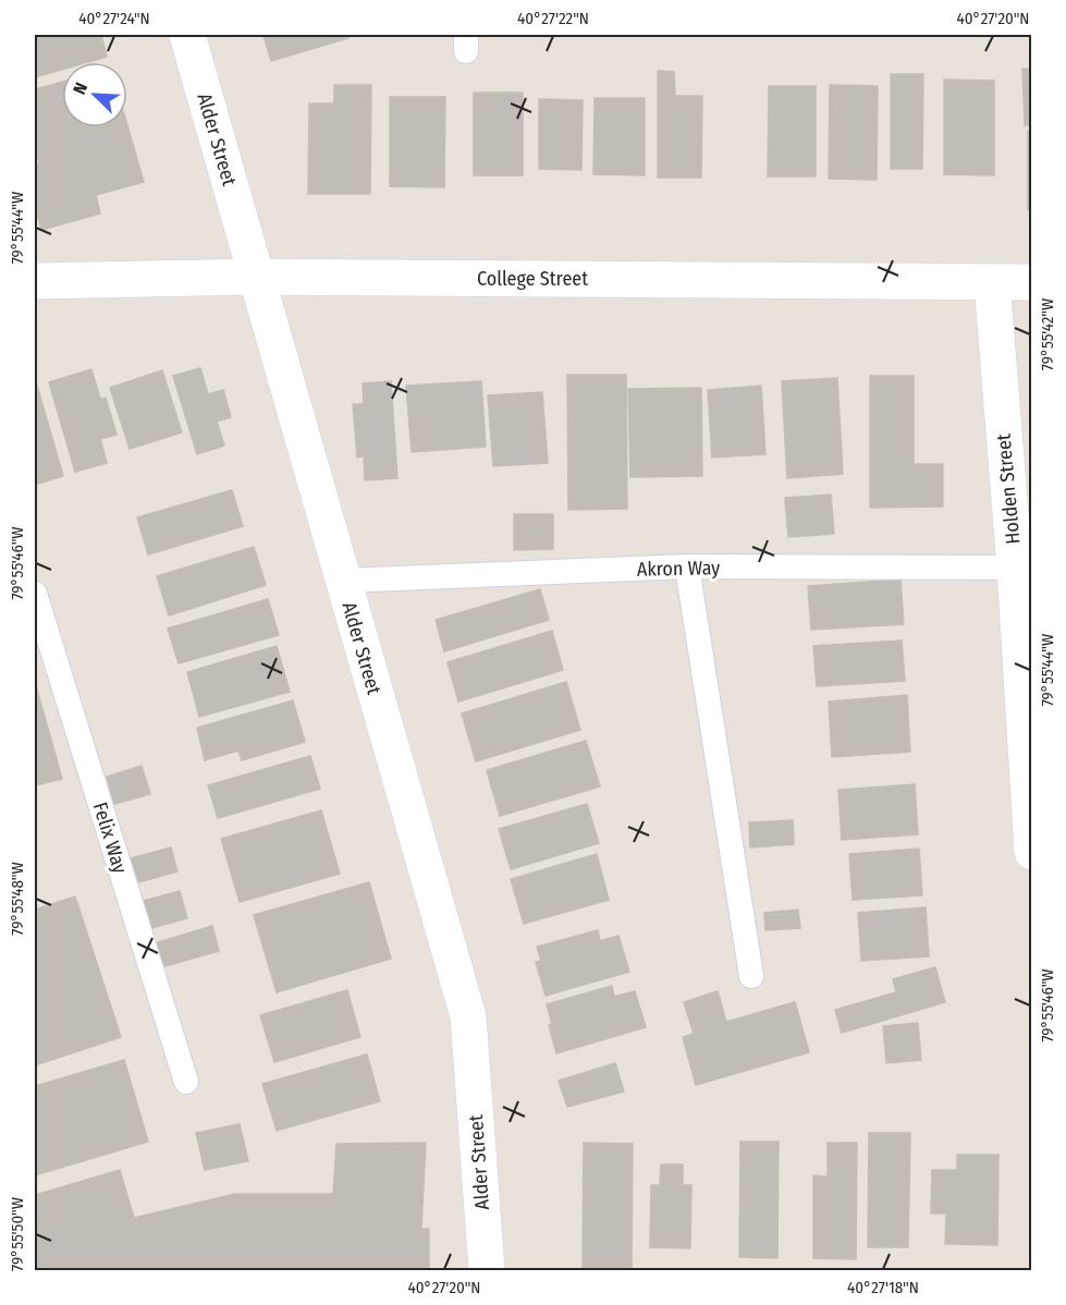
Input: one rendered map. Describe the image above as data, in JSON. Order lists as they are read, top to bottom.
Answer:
{
  "streets": {
    "street": ["Alder Street", "College Street", "Holden Street"],
    "lane": ["Akron Way", "Felix Way"]
  },
  "crossings": [
    ["Alder Street", "College Street"],
    ["Alder Street", "Akron Way"],
    ["College Street", "Holden Street"],
    ["Holden Street", "Akron Way"]
  ],
  "north": "top left",
  "coordinates": [
    "40°27'24\"N",
    "40°27'22\"N",
    "40°27'20\"N",
    "79°55'44\"W",
    "79°55'42\"W",
    "79°55'46\"W",
    "79°55'48\"W",
    "79°55'50\"W",
    "40°27'18\"N"
  ]
}
